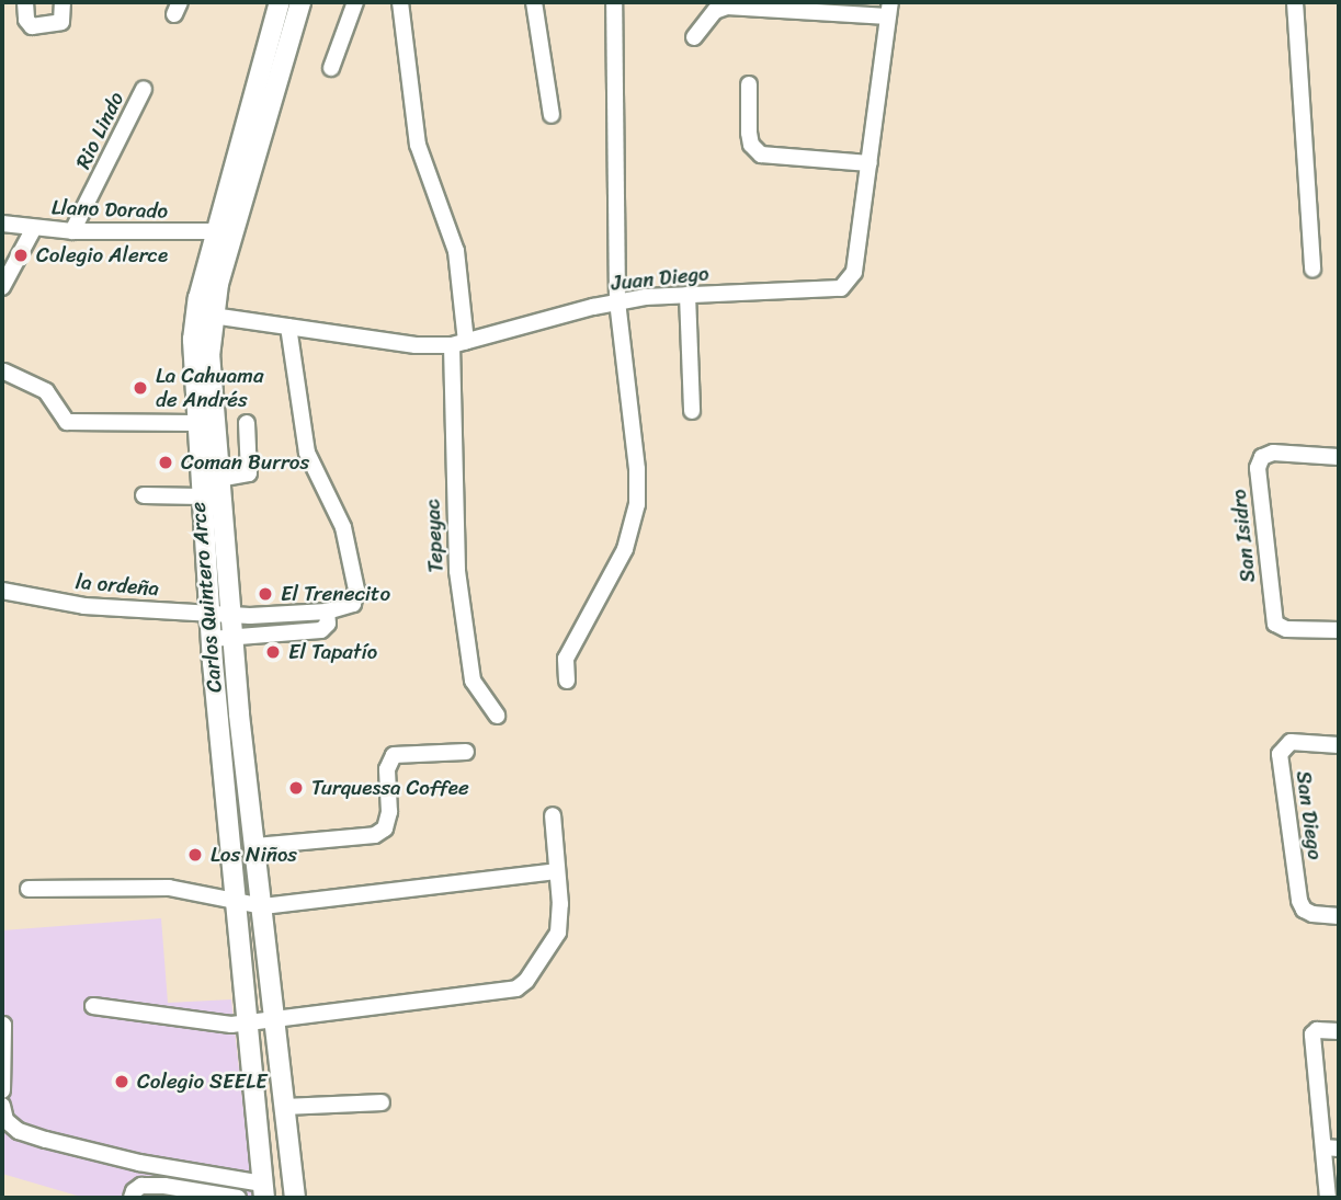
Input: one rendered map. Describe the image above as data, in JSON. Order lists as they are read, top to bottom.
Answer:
{
  "streets": {
    "main road": ["Carlos Quintero Arce"],
    "street": [
      "Rio Lindo",
      "Llano Dorado",
      "Juan Diego",
      "Tepeyac",
      "San Isidro",
      "la ordeña",
      "San Diego"
    ]
  },
  "crossings": [
    ["Rio Lindo", "Llano Dorado"],
    ["Llano Dorado", "Carlos Quintero Arce"],
    ["Juan Diego", "Tepeyac"],
    ["Juan Diego", "Carlos Quintero Arce"],
    ["la ordeña", "Carlos Quintero Arce"]
  ],
  "places": [
    "Colegio Alerce",
    "La Cahuama de Andrés",
    "Coman Burros",
    "El Trenecito",
    "El Tapatío",
    "Turquessa Coffee",
    "Los Niños",
    "Colegio SEELE"
  ]
}
